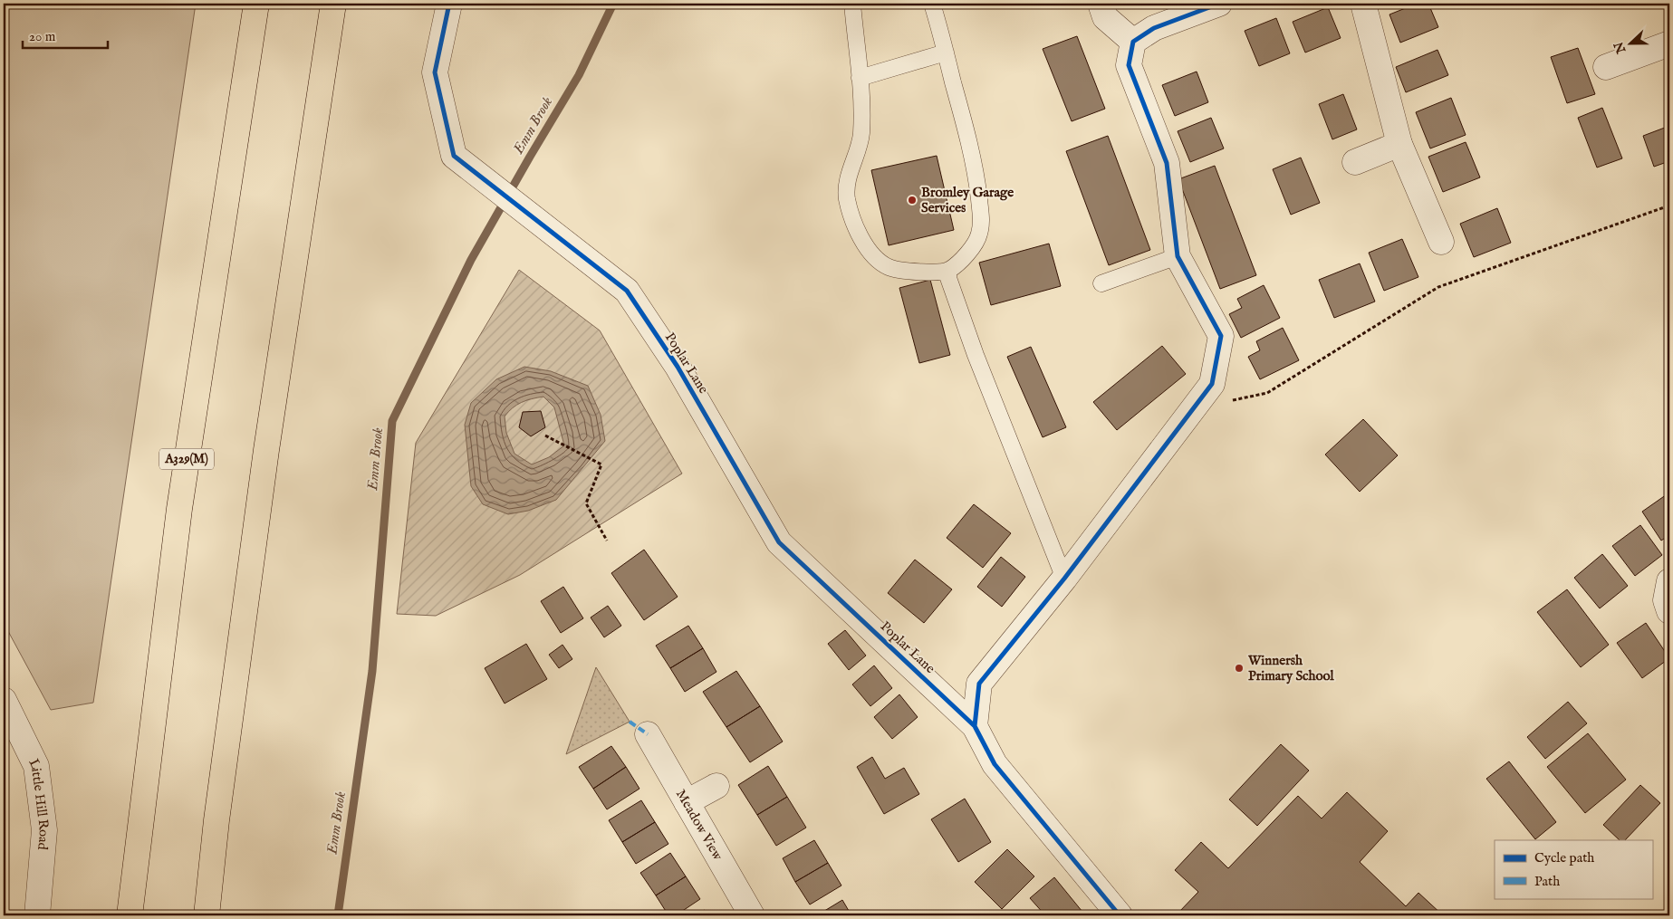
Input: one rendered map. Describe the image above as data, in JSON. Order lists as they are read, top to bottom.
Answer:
{
  "streets": {
    "highway": ["A329(M)"],
    "street": ["Poplar Lane", "Little Hill Road", "Meadow View"]
  },
  "water": ["Emm Brook"],
  "places": ["Bromley Garage Services", "Winnersh Primary School"],
  "legend": ["Cycle path", "Path"],
  "scale_bar": "20 m",
  "north": "left"
}
